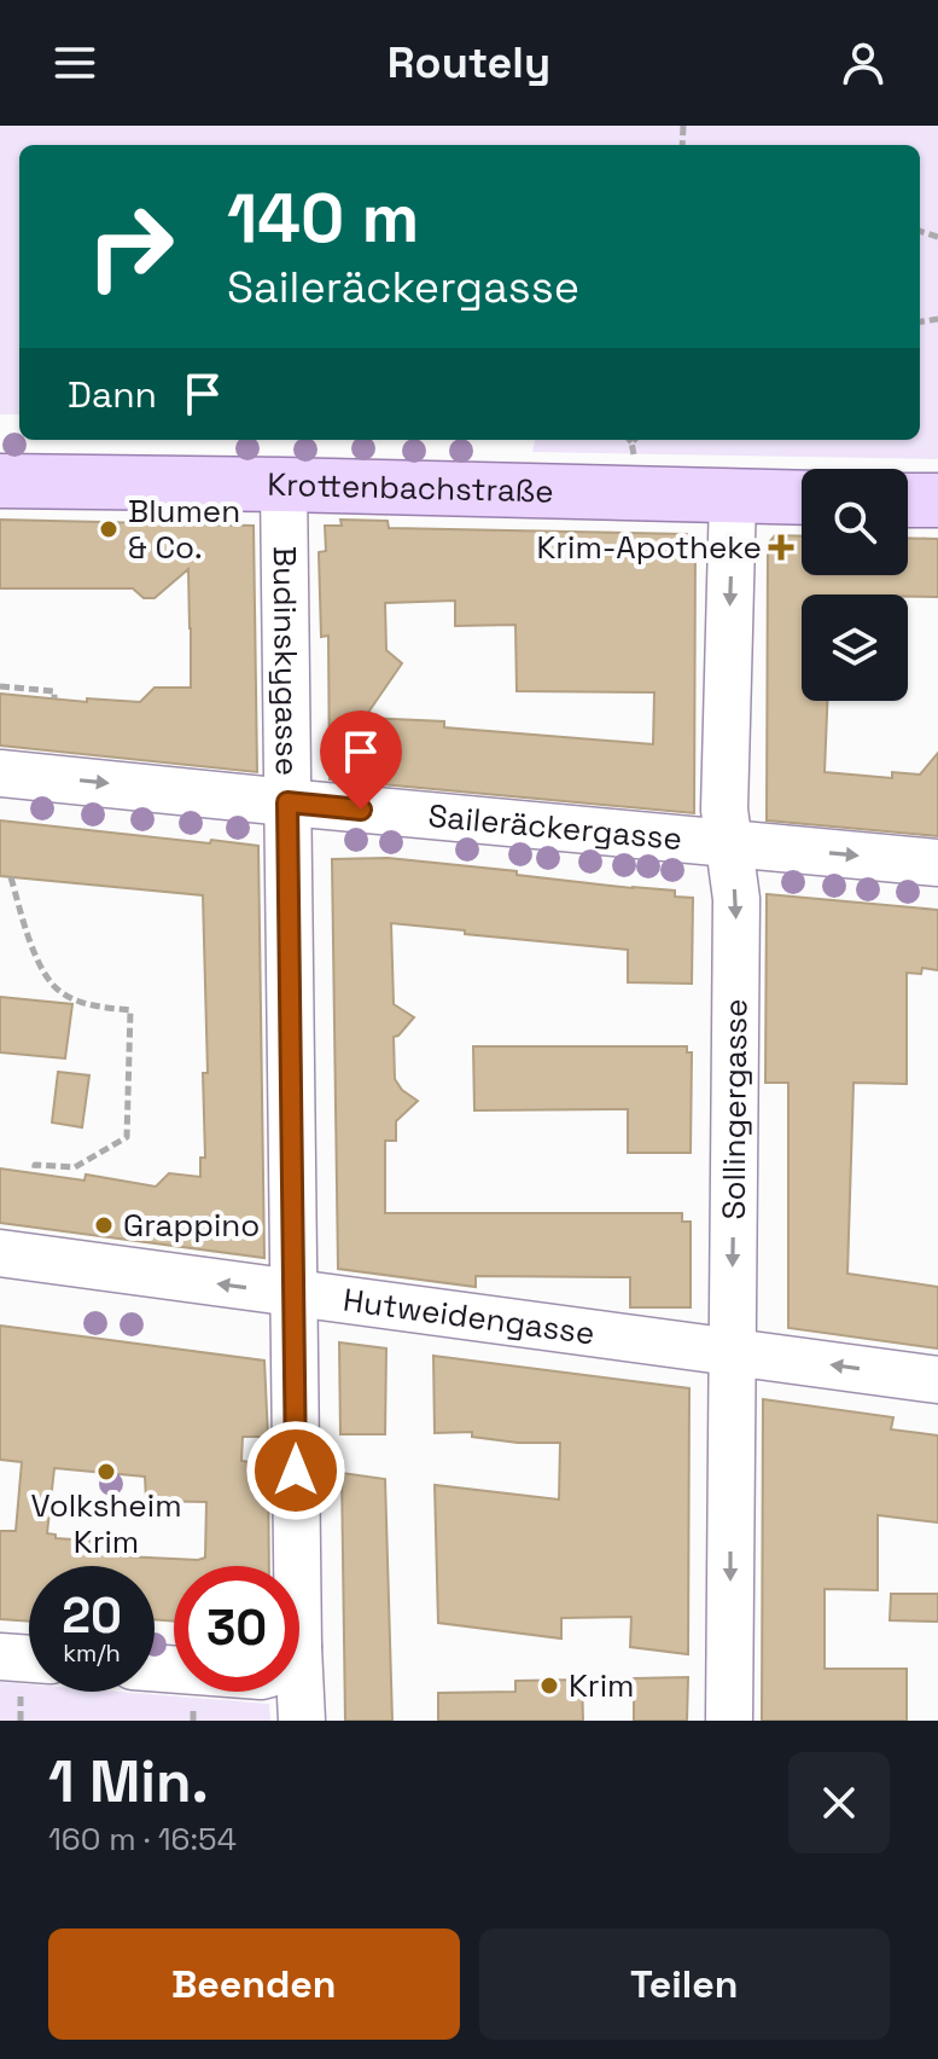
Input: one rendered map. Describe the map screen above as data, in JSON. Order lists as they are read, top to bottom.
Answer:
{
  "streets": {
    "main road": ["Krottenbachstraße"],
    "street": [
      "Budinskygasse",
      "Saileräckergasse",
      "Sollingergasse",
      "Hutweidengasse"
    ]
  },
  "crossings": [
    ["Krottenbachstraße", "Budinskygasse"],
    ["Krottenbachstraße", "Sollingergasse"],
    ["Budinskygasse", "Saileräckergasse"],
    ["Budinskygasse", "Hutweidengasse"],
    ["Saileräckergasse", "Sollingergasse"],
    ["Sollingergasse", "Hutweidengasse"]
  ],
  "one_way": ["Saileräckergasse", "Sollingergasse", "Hutweidengasse"],
  "places": {
    "other": [
      "Blumen & Co.",
      "Grappino",
      "Volksheim Krim",
      "Krim"
    ],
    "health": ["Krim-Apotheke"]
  },
  "page": {
    "header": "Routely",
    "turn": ["140 m", "Saileräckergasse"],
    "then": "Dann",
    "speed": "20 km/h",
    "limit": "30",
    "heading": ["1 Min.", "160 m · 16:54"],
    "buttons": ["Beenden", "Teilen"]
  }
}
